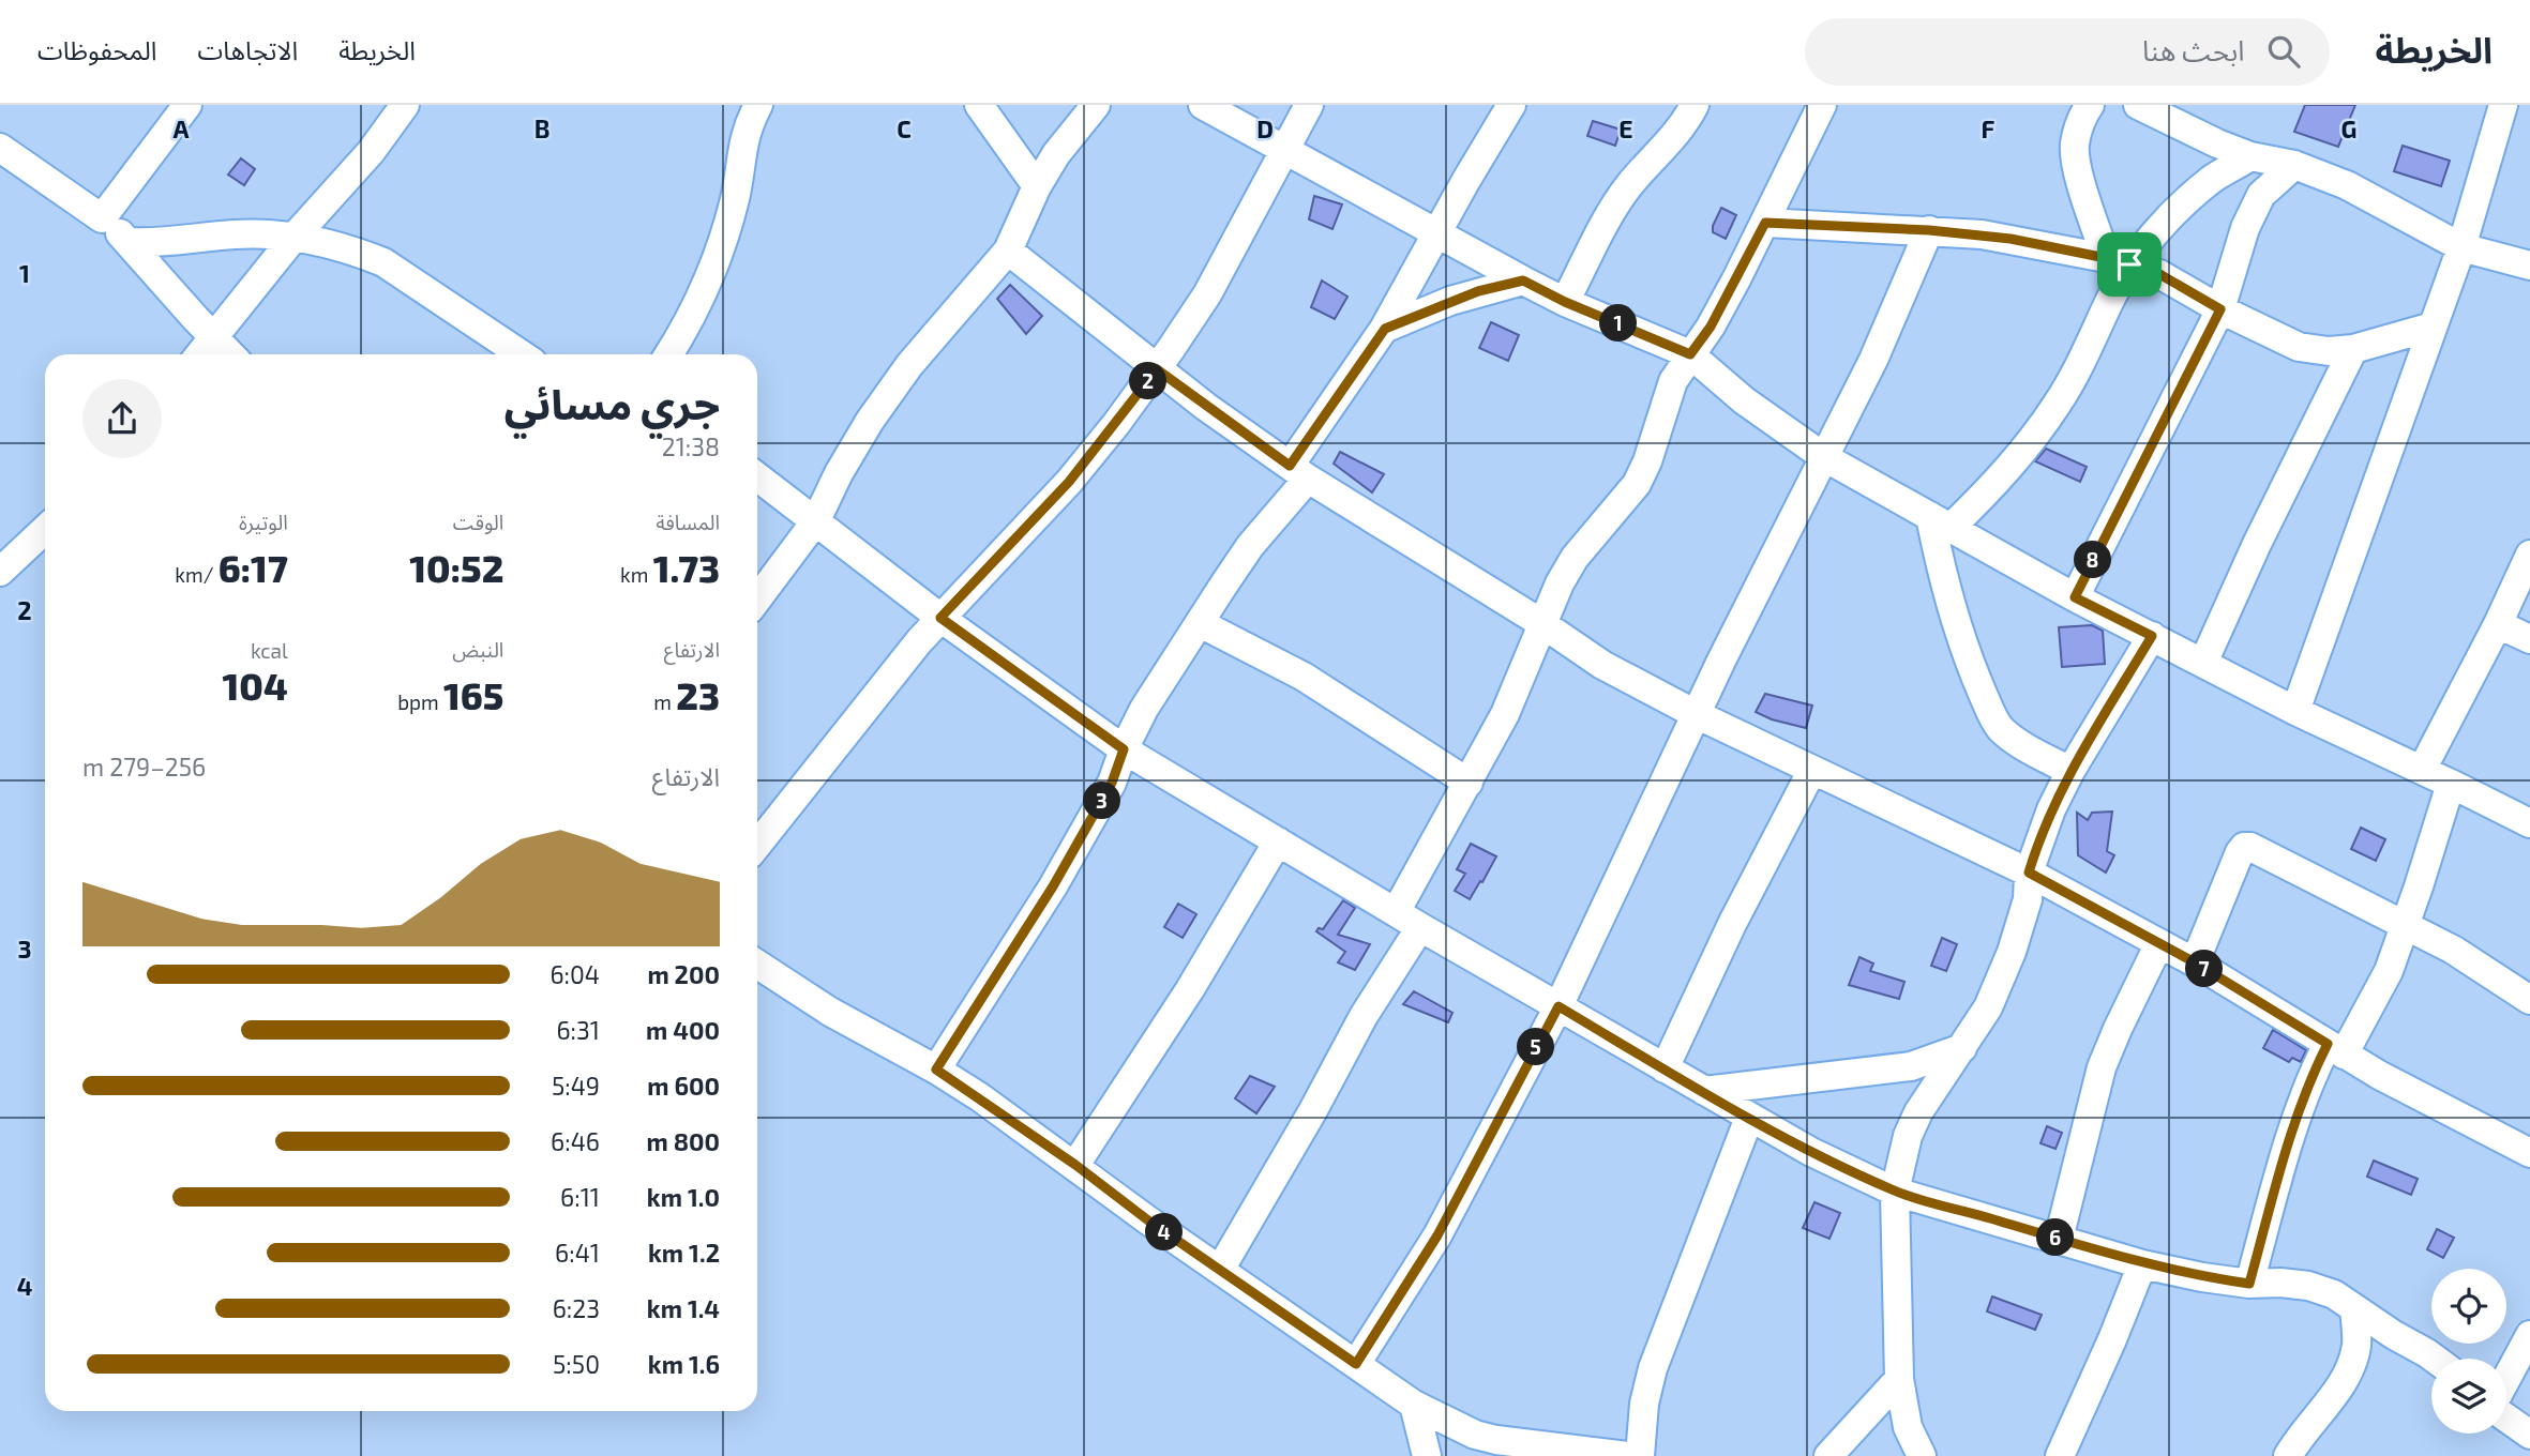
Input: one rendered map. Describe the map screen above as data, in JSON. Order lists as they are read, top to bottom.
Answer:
{
  "page": {
    "header": "الخريطة",
    "search": "ابحث هنا",
    "nav": ["الخريطة", "الاتجاهات", "المحفوظات"],
    "pins": [
      "1",
      "2",
      "8",
      "3",
      "7",
      "5",
      "4",
      "6"
    ],
    "heading": ["جري مسائي", "21:38"],
    "stats": [
      ["المسافة", "1.73 km"],
      ["الوقت", "10:52"],
      ["الوتيرة", "6:17 /km"],
      ["الارتفاع", "23 m"],
      ["النبض", "165 bpm"],
      ["kcal", "104"]
    ],
    "chart": ["الارتفاع", "256–279 m"],
    "list": [
      {
        "name": "200 m",
        "note": "6:04"
      },
      {
        "name": "400 m",
        "note": "6:31"
      },
      {
        "name": "600 m",
        "note": "5:49"
      },
      {
        "name": "800 m",
        "note": "6:46"
      },
      {
        "name": "1.0 km",
        "note": "6:11"
      },
      {
        "name": "1.2 km",
        "note": "6:41"
      },
      {
        "name": "1.4 km",
        "note": "6:23"
      },
      {
        "name": "1.6 km",
        "note": "5:50"
      }
    ]
  },
  "grid": {
    "columns": [
      "A",
      "B",
      "C",
      "D",
      "E",
      "F",
      "G"
    ],
    "rows": [
      "1",
      "2",
      "3",
      "4"
    ]
  }
}
